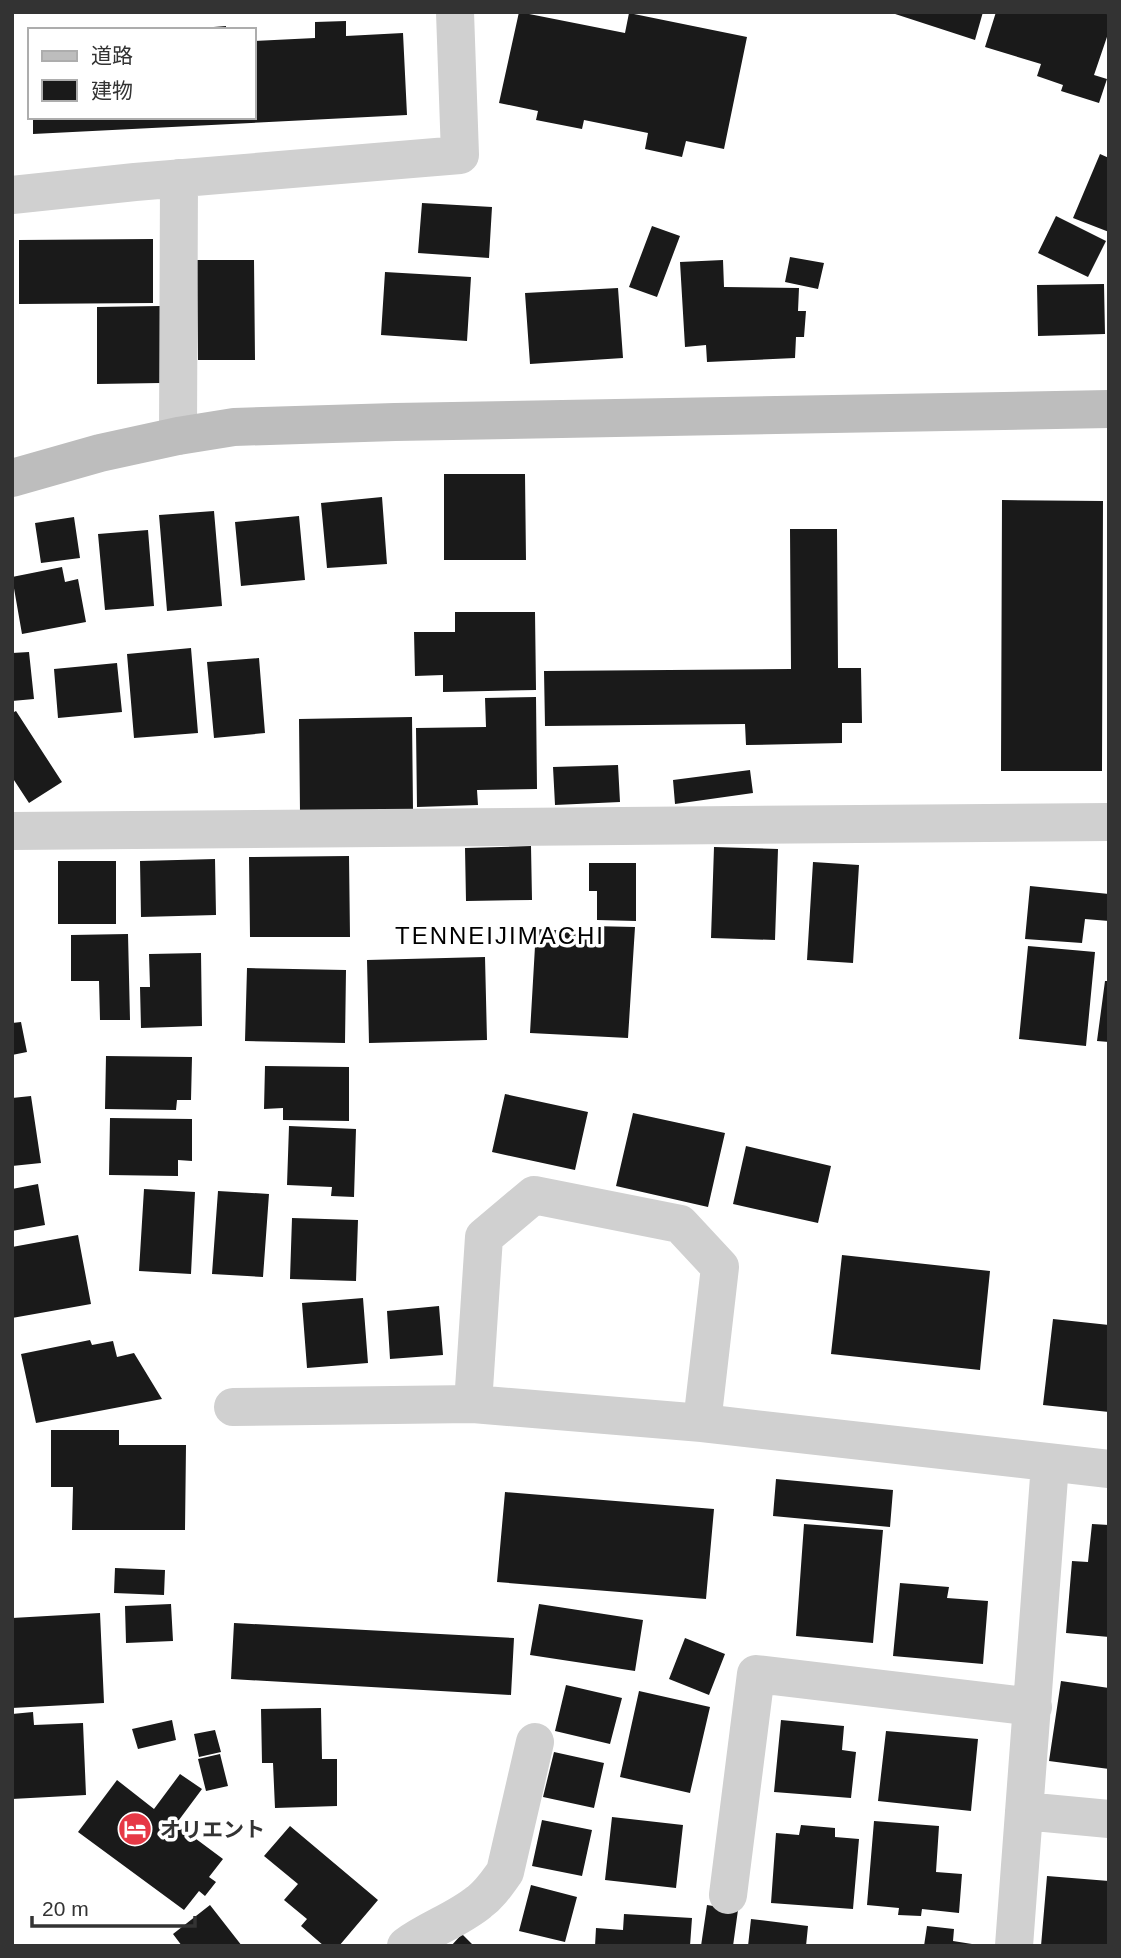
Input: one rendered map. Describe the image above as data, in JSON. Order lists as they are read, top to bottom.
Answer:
{
  "districts": ["TENNEIJIMACHI"],
  "places": {
    "hotel": ["オリエント"]
  },
  "legend": ["道路", "建物"],
  "scale_bar": "20 m"
}
